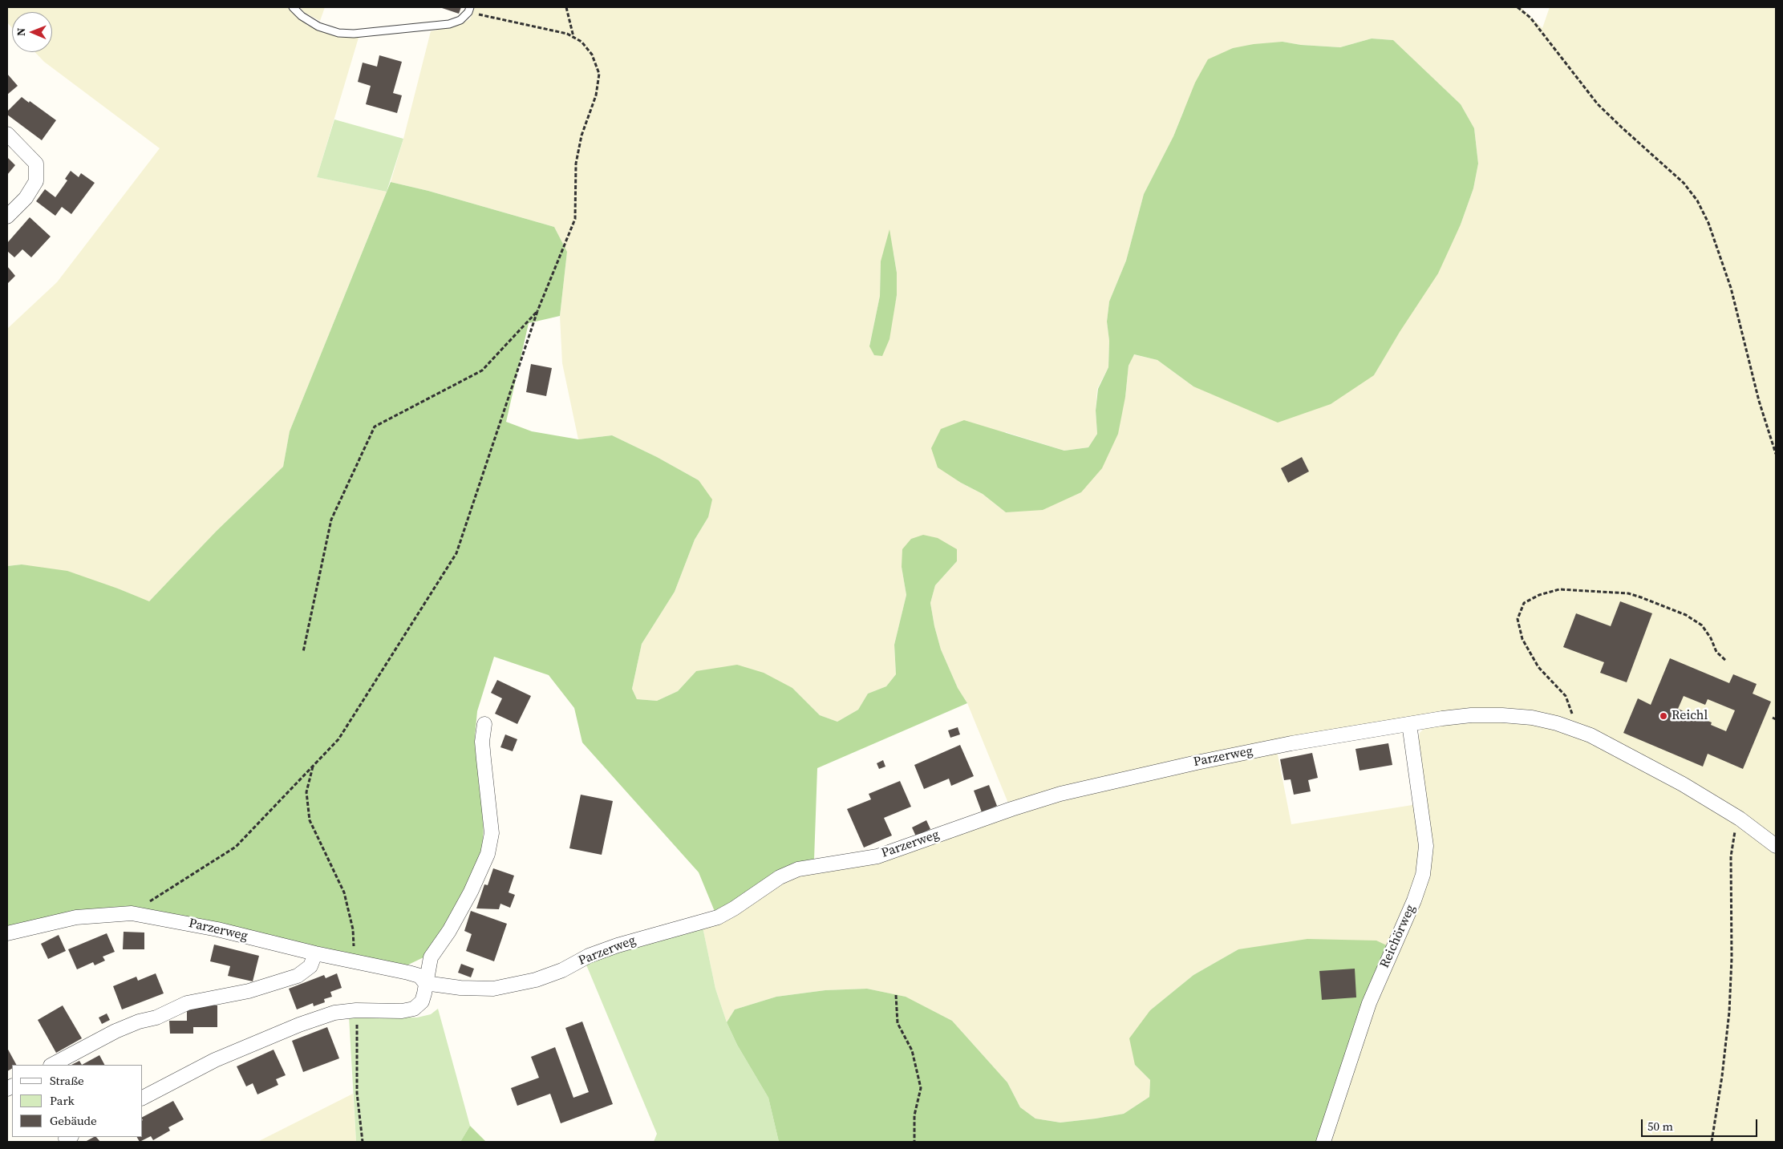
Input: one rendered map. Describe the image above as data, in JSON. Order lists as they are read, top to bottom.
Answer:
{
  "streets": {
    "street": ["Parzerweg", "Reichörweg"]
  },
  "crossings": [
    ["Parzerweg", "Reichörweg"]
  ],
  "places": ["Reichl"],
  "legend": ["Straße", "Park", "Gebäude"],
  "scale_bar": "50 m",
  "north": "left"
}
